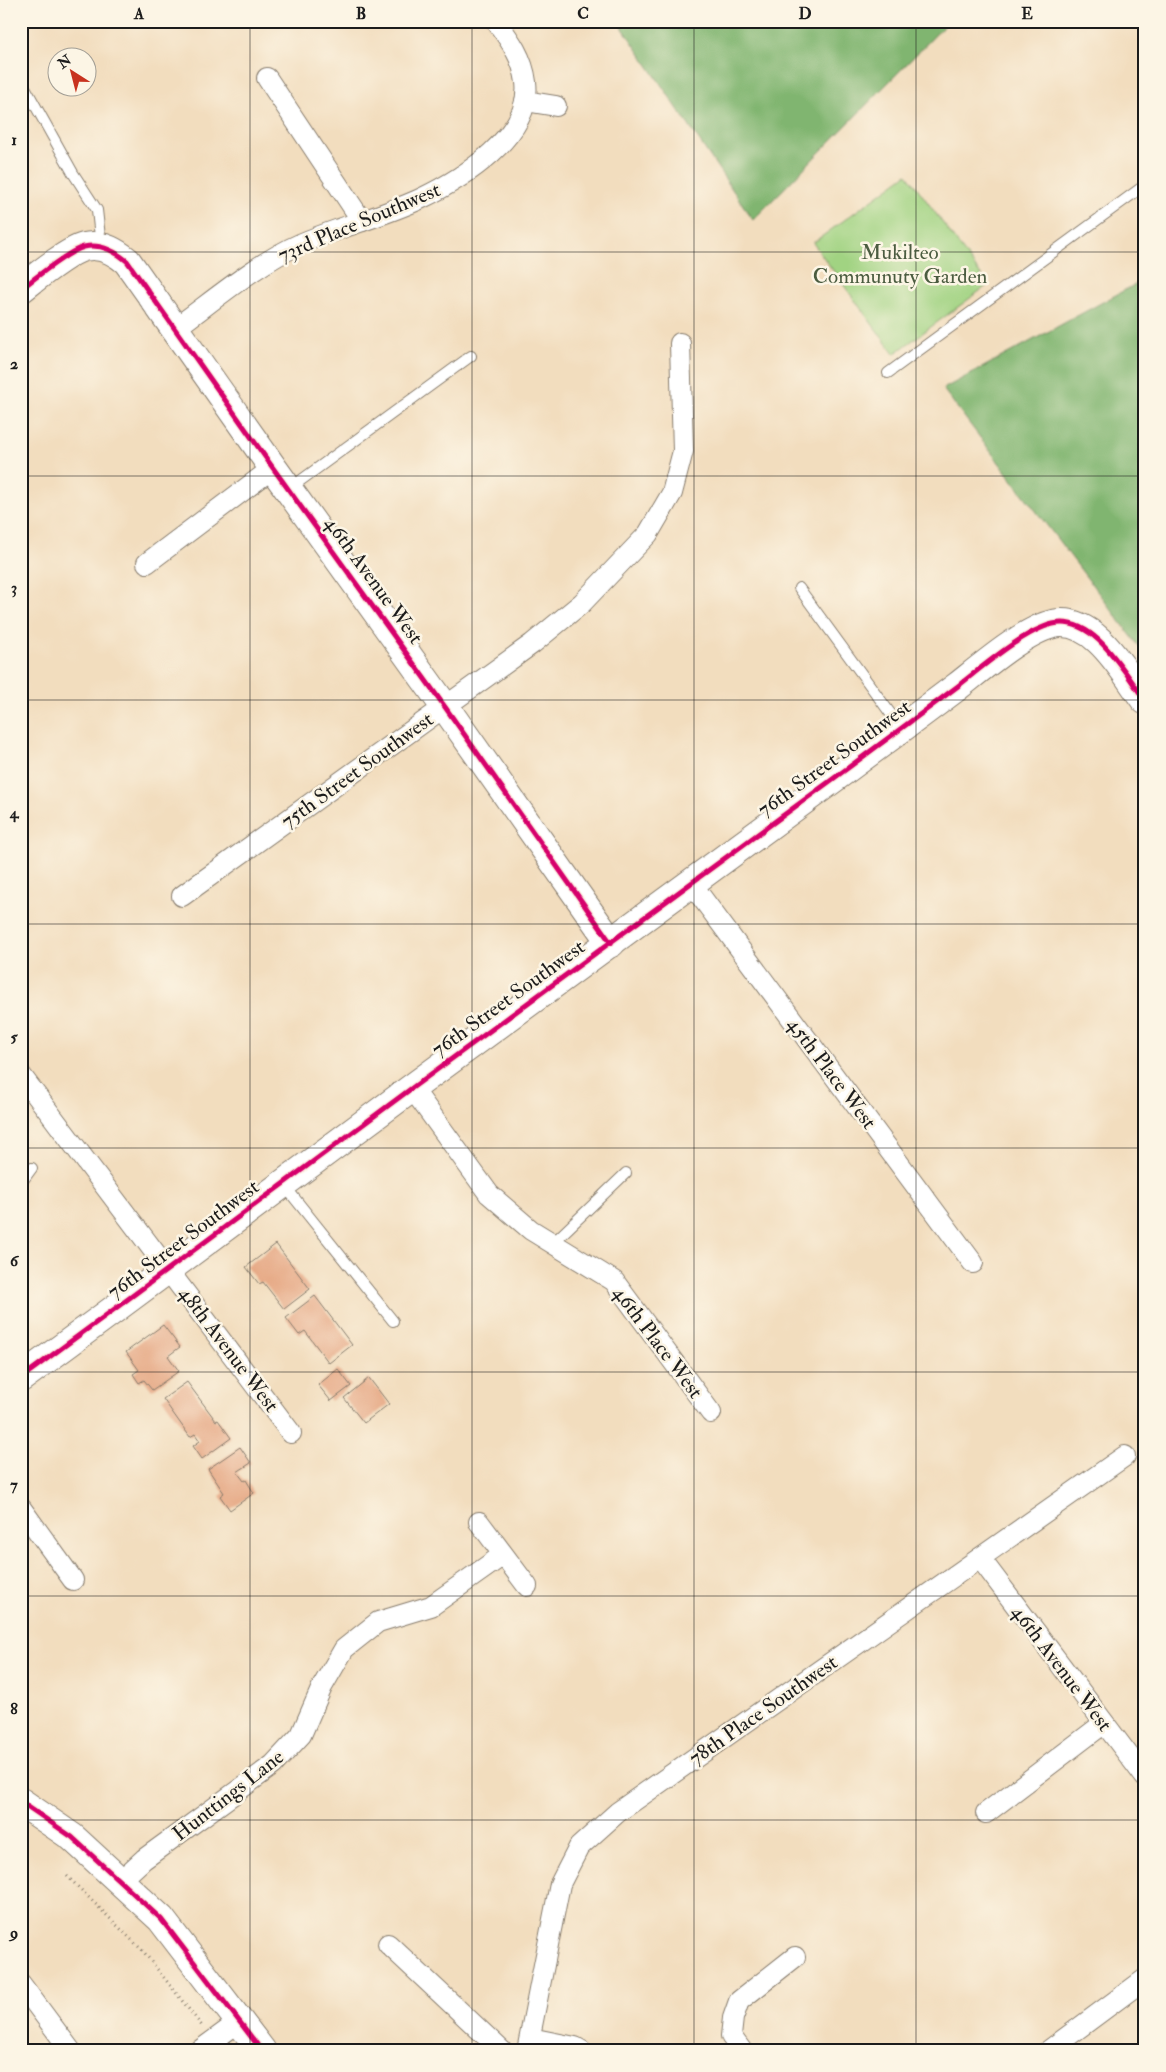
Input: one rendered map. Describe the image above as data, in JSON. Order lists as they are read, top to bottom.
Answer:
{
  "streets": {
    "street": [
      "73rd Place Southwest",
      "46th Avenue West",
      "76th Street Southwest",
      "75th Street Southwest",
      "45th Place West",
      "46th Place West",
      "48th Avenue West",
      "78th Place Southwest",
      "Hunttings Lane"
    ]
  },
  "crossings": [
    ["73rd Place Southwest", "46th Avenue West"],
    ["46th Avenue West", "76th Street Southwest"],
    ["46th Avenue West", "75th Street Southwest"],
    ["46th Avenue West", "78th Place Southwest"],
    ["76th Street Southwest", "45th Place West"],
    ["76th Street Southwest", "46th Place West"],
    ["76th Street Southwest", "48th Avenue West"]
  ],
  "parks": ["Mukilteo Communuty Garden"],
  "north": "top left",
  "grid": {
    "columns": [
      "A",
      "B",
      "C",
      "D",
      "E"
    ],
    "rows": [
      "1",
      "2",
      "3",
      "4",
      "5",
      "6",
      "7",
      "8",
      "9"
    ]
  }
}
